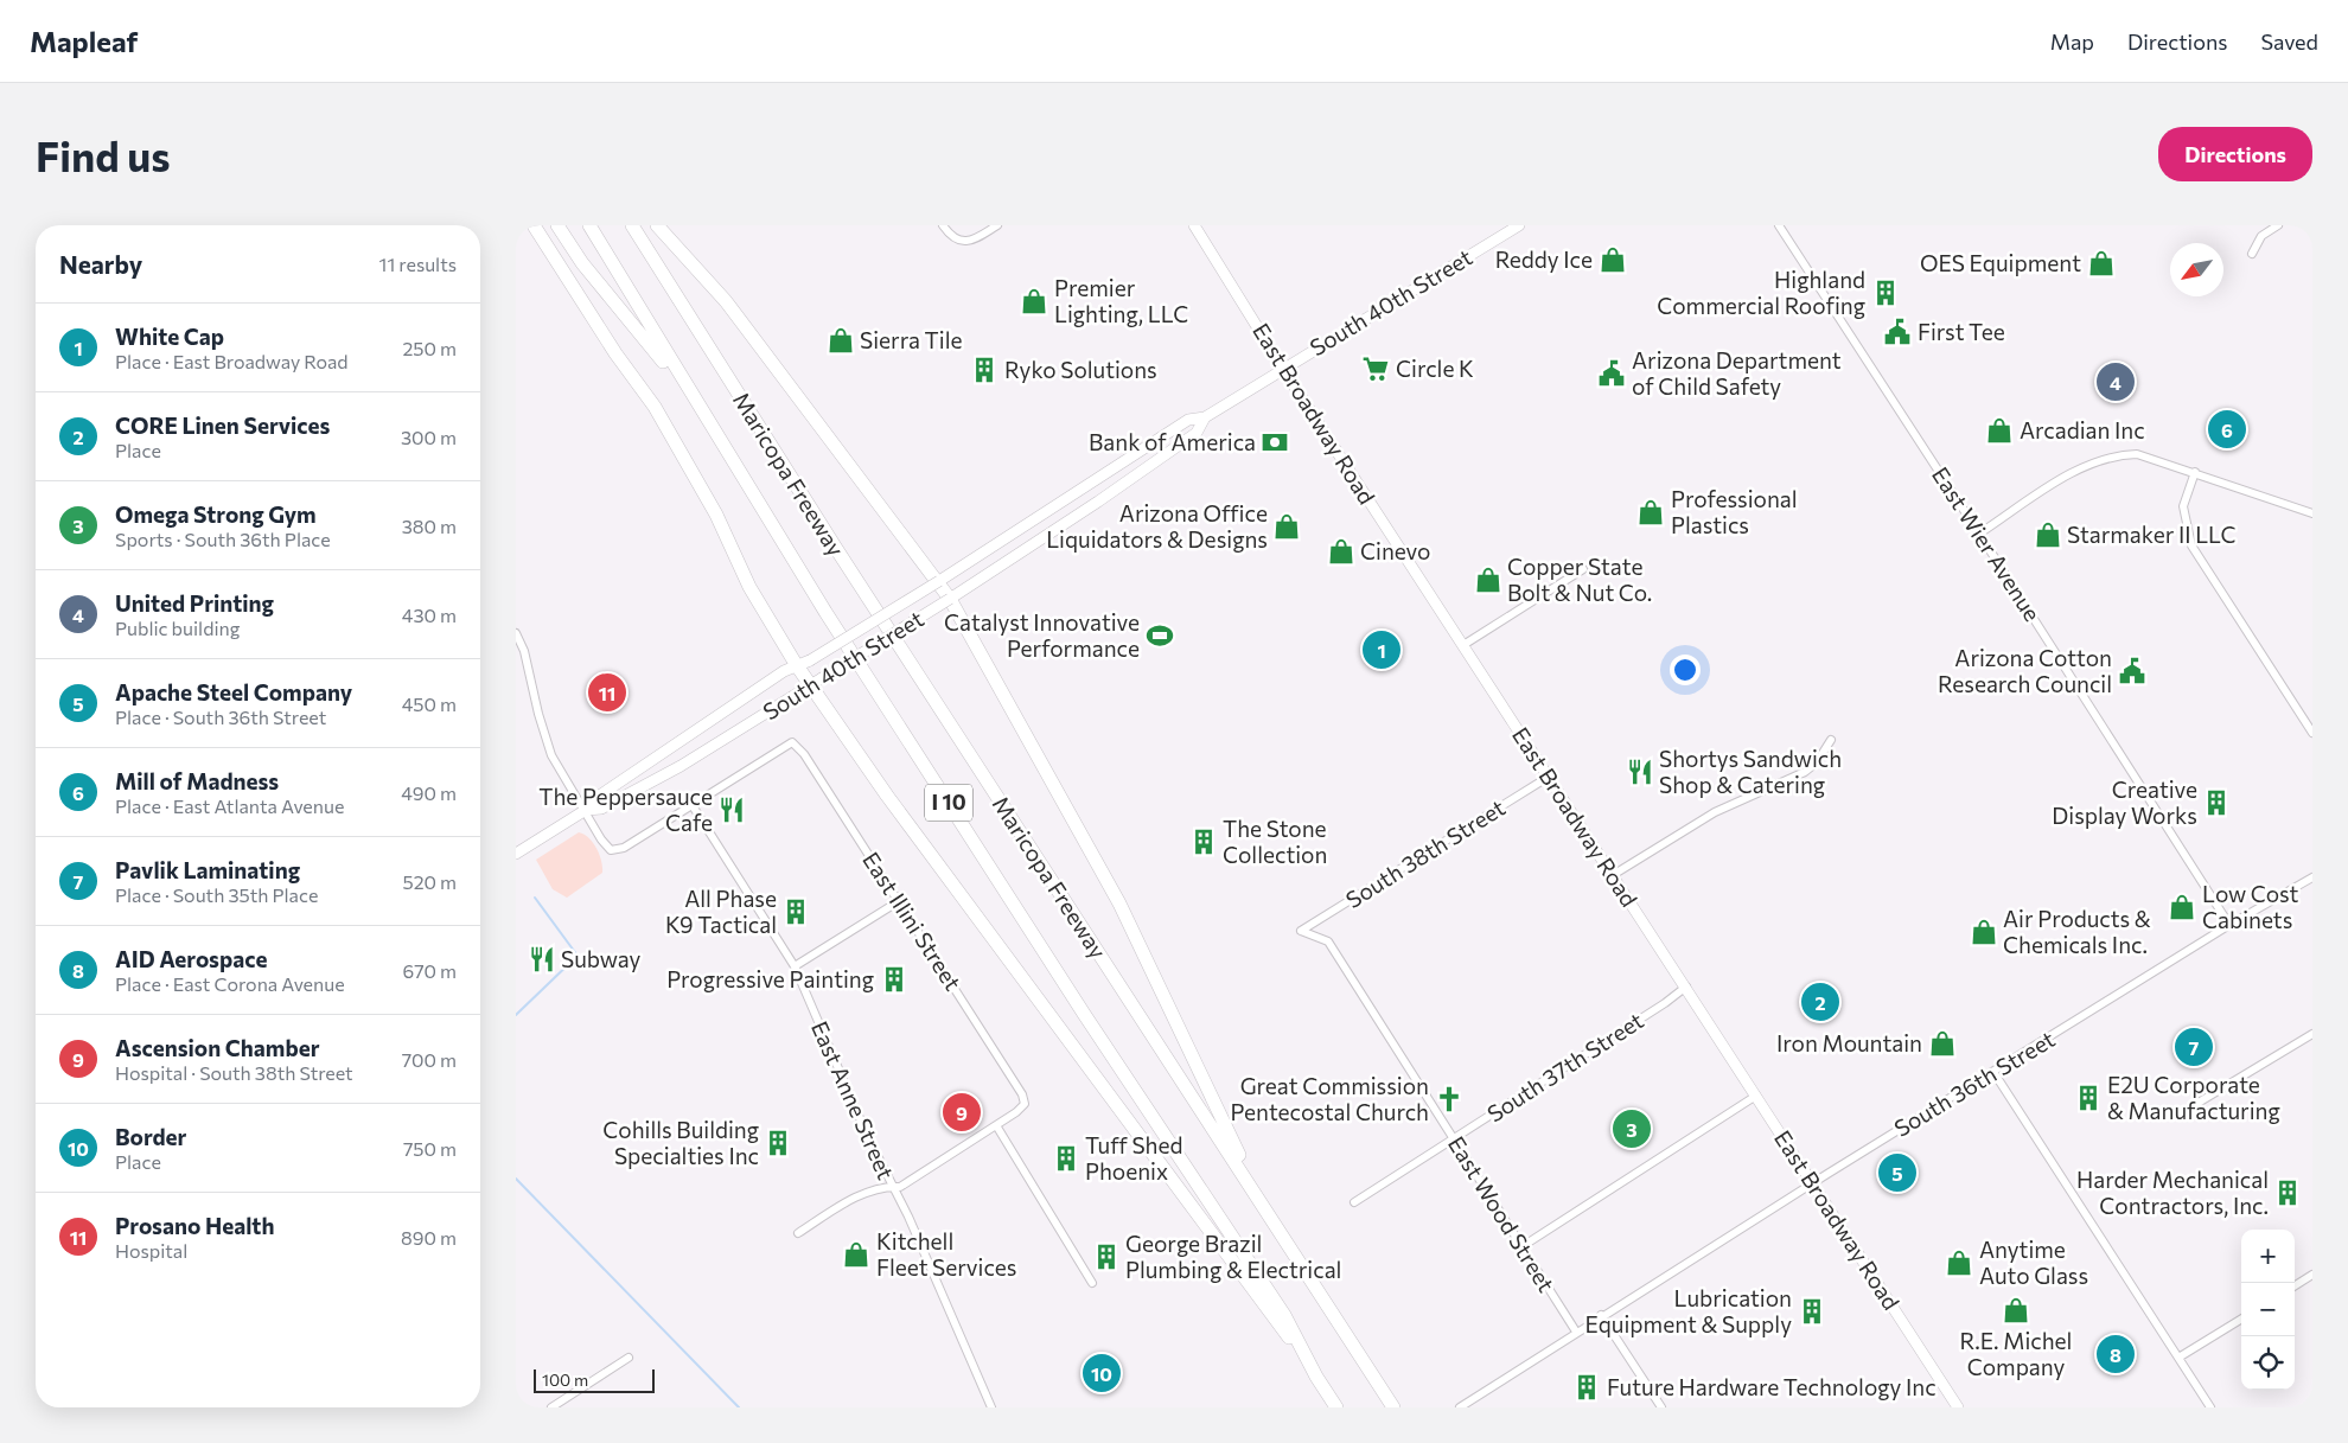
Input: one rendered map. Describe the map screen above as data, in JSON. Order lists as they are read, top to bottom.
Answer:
{
  "streets": {
    "highway": ["Maricopa Freeway", "I 10"],
    "main road": ["South 40th Street", "East Broadway Road"],
    "street": [
      "East Wier Avenue",
      "South 38th Street",
      "East Illini Street",
      "South 37th Street",
      "South 36th Street",
      "East Anne Street",
      "East Wood Street"
    ]
  },
  "crossings": [
    ["South 40th Street", "East Broadway Road"],
    ["South 40th Street", "East Illini Street"],
    ["South 40th Street", "East Anne Street"],
    ["East Broadway Road", "South 38th Street"],
    ["East Broadway Road", "South 37th Street"],
    ["East Broadway Road", "South 36th Street"],
    ["East Wier Avenue", "South 36th Street"],
    ["South 38th Street", "East Wood Street"],
    ["South 37th Street", "East Wood Street"],
    ["South 36th Street", "East Wood Street"]
  ],
  "places": {
    "shop": [
      "Reddy Ice",
      "OES Equipment",
      "Premier Lighting, LLC",
      "Sierra Tile",
      "Arcadian Inc",
      "Professional Plastics",
      "Arizona Office Liquidators & Designs",
      "Starmaker II LLC",
      "Cinevo",
      "Copper State Bolt & Nut Co.",
      "Low Cost Cabinets",
      "Air Products & Chemicals Inc.",
      "Iron Mountain",
      "Kitchell Fleet Services",
      "Anytime Auto Glass",
      "R.E. Michel Company"
    ],
    "building": [
      "Highland Commercial Roofing",
      "Ryko Solutions",
      "Creative Display Works",
      "The Stone Collection",
      "All Phase K9 Tactical",
      "Progressive Painting",
      "E2U Corporate & Manufacturing",
      "Cohills Building Specialties Inc",
      "Tuff Shed Phoenix",
      "Harder Mechanical Contractors, Inc.",
      "George Brazil Plumbing & Electrical",
      "Lubrication Equipment & Supply",
      "Future Hardware Technology Inc"
    ],
    "public building": ["First Tee", "Arizona Department of Child Safety", "Arizona Cotton Research Council"],
    "supermarket": ["Circle K"],
    "bank": ["Bank of America"],
    "sports": ["Catalyst Innovative Performance"],
    "restaurant": ["Shortys Sandwich Shop & Catering", "The Peppersauce Cafe", "Subway"],
    "church": ["Great Commission Pentecostal Church"]
  },
  "scale_bar": "100 m",
  "north": "bottom left",
  "page": {
    "header": "Mapleaf",
    "nav": ["Map", "Directions", "Saved"],
    "buttons": "Directions",
    "title": "Find us",
    "heading": ["Nearby", "11 results"],
    "list": [
      {
        "mark": "1",
        "name": "White Cap",
        "note": "Place · East Broadway Road",
        "value": "250 m"
      },
      {
        "mark": "2",
        "name": "CORE Linen Services",
        "note": "Place",
        "value": "300 m"
      },
      {
        "mark": "3",
        "name": "Omega Strong Gym",
        "note": "Sports · South 36th Place",
        "value": "380 m"
      },
      {
        "mark": "4",
        "name": "United Printing",
        "note": "Public building",
        "value": "430 m"
      },
      {
        "mark": "5",
        "name": "Apache Steel Company",
        "note": "Place · South 36th Street",
        "value": "450 m"
      },
      {
        "mark": "6",
        "name": "Mill of Madness",
        "note": "Place · East Atlanta Avenue",
        "value": "490 m"
      },
      {
        "mark": "7",
        "name": "Pavlik Laminating",
        "note": "Place · South 35th Place",
        "value": "520 m"
      },
      {
        "mark": "8",
        "name": "AID Aerospace",
        "note": "Place · East Corona Avenue",
        "value": "670 m"
      },
      {
        "mark": "9",
        "name": "Ascension Chamber",
        "note": "Hospital · South 38th Street",
        "value": "700 m"
      },
      {
        "mark": "10",
        "name": "Border",
        "note": "Place",
        "value": "750 m"
      },
      {
        "mark": "11",
        "name": "Prosano Health",
        "note": "Hospital",
        "value": "890 m"
      }
    ],
    "pins": [
      "4",
      "6",
      "1",
      "11",
      "2",
      "7",
      "9",
      "3",
      "5",
      "8",
      "10"
    ],
    "map_buttons": ["+", "−"],
    "scale": "100 m"
  }
}
